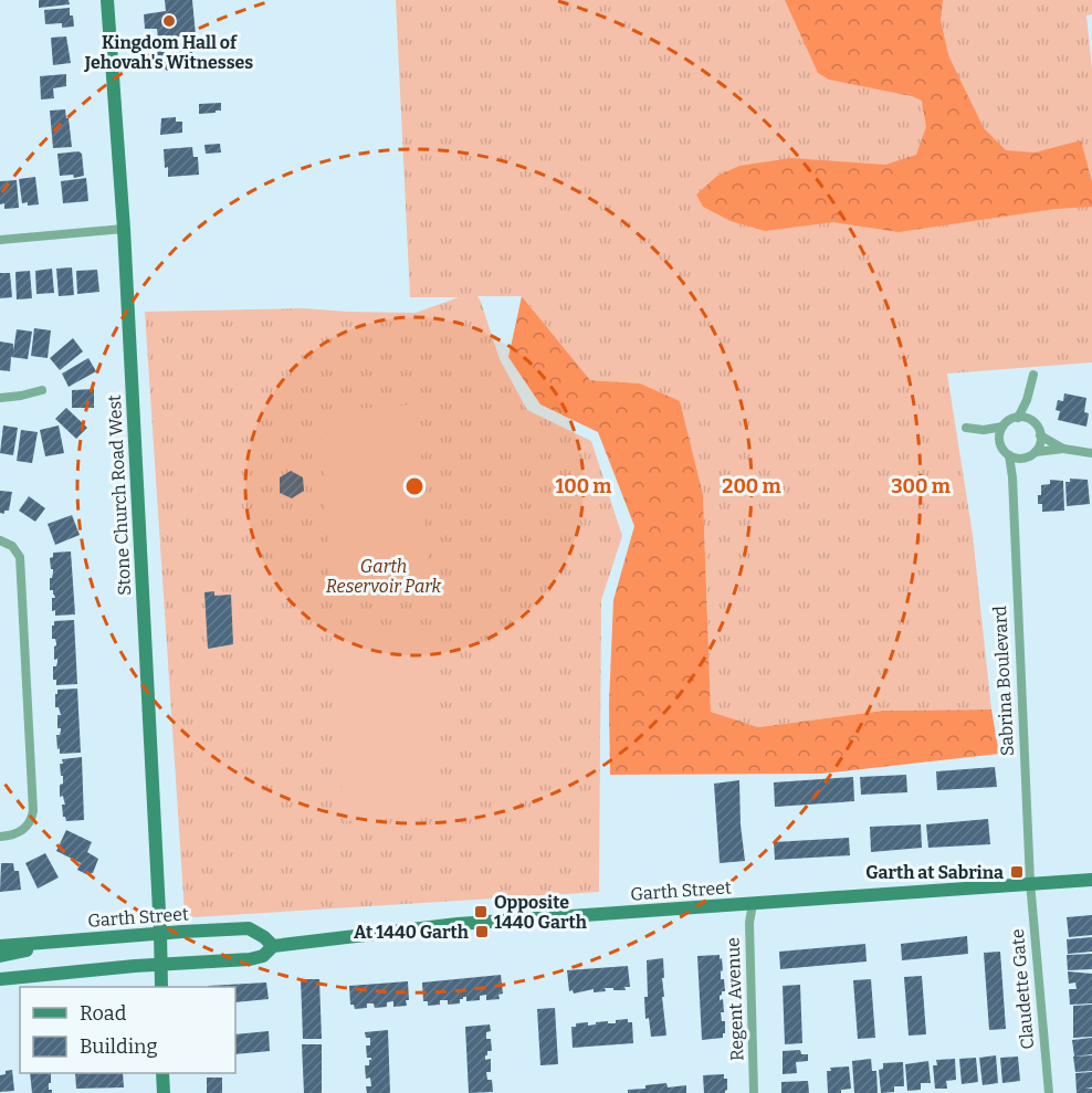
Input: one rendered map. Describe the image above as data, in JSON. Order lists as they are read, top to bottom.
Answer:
{
  "streets": {
    "main road": ["Stone Church Road West", "Garth Street"],
    "street": ["Sabrina Boulevard", "Claudette Gate", "Regent Avenue"]
  },
  "crossings": [
    ["Stone Church Road West", "Garth Street"],
    ["Sabrina Boulevard", "Garth Street"],
    ["Sabrina Boulevard", "Claudette Gate"],
    ["Garth Street", "Claudette Gate"],
    ["Garth Street", "Regent Avenue"]
  ],
  "parks": ["Garth Reservoir Park"],
  "places": {
    "other": ["Kingdom Hall of Jehovah's Witnesses"],
    "transit": ["Garth at Sabrina", "Opposite 1440 Garth", "At 1440 Garth"]
  },
  "legend": ["Road", "Building"],
  "rings": ["100 m", "200 m", "300 m"]
}
